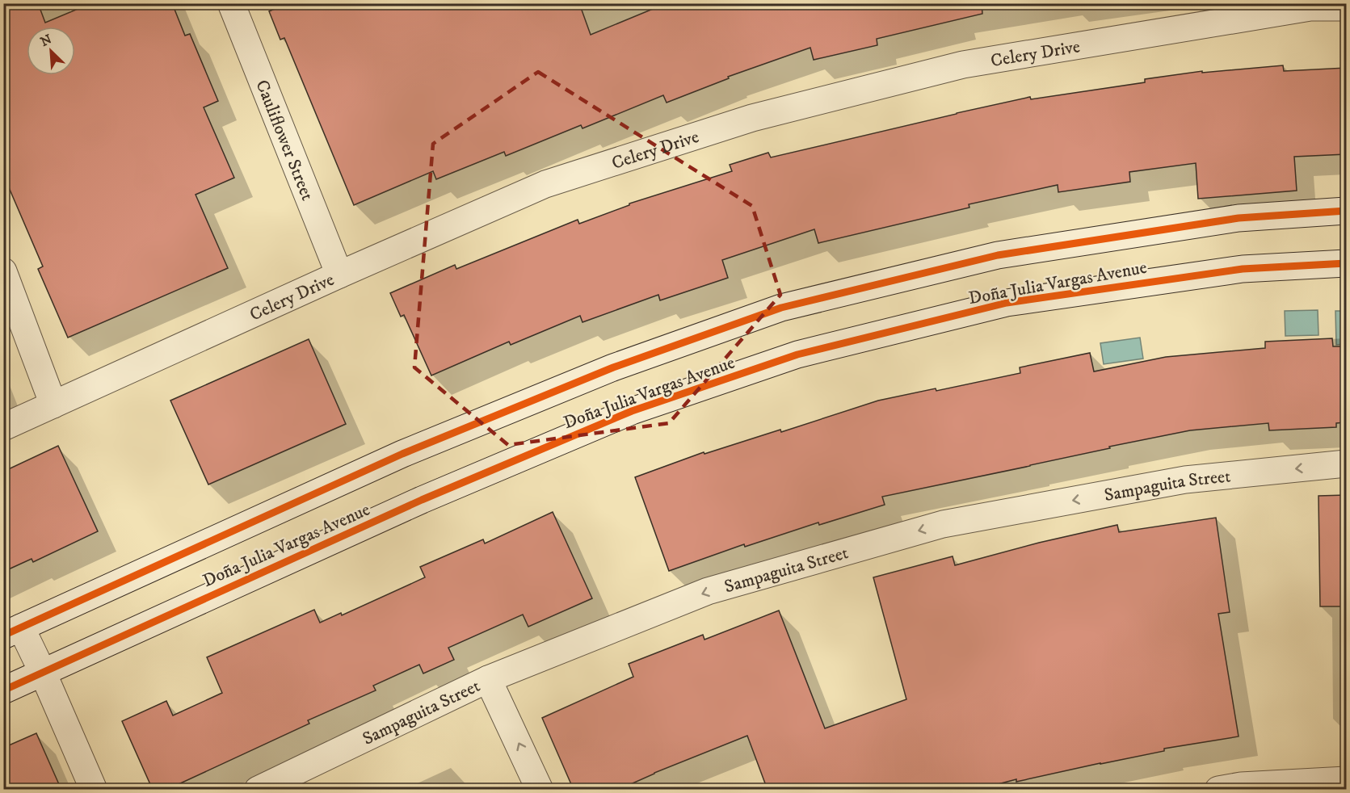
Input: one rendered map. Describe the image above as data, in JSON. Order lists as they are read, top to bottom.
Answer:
{
  "streets": {
    "street": [
      "Celery Drive",
      "Cauliflower Street",
      "Doña Julia Vargas Avenue",
      "Sampaguita Street"
    ]
  },
  "crossings": [
    ["Celery Drive", "Cauliflower Street"]
  ],
  "one_way": ["Sampaguita Street"],
  "north": "top left"
}
